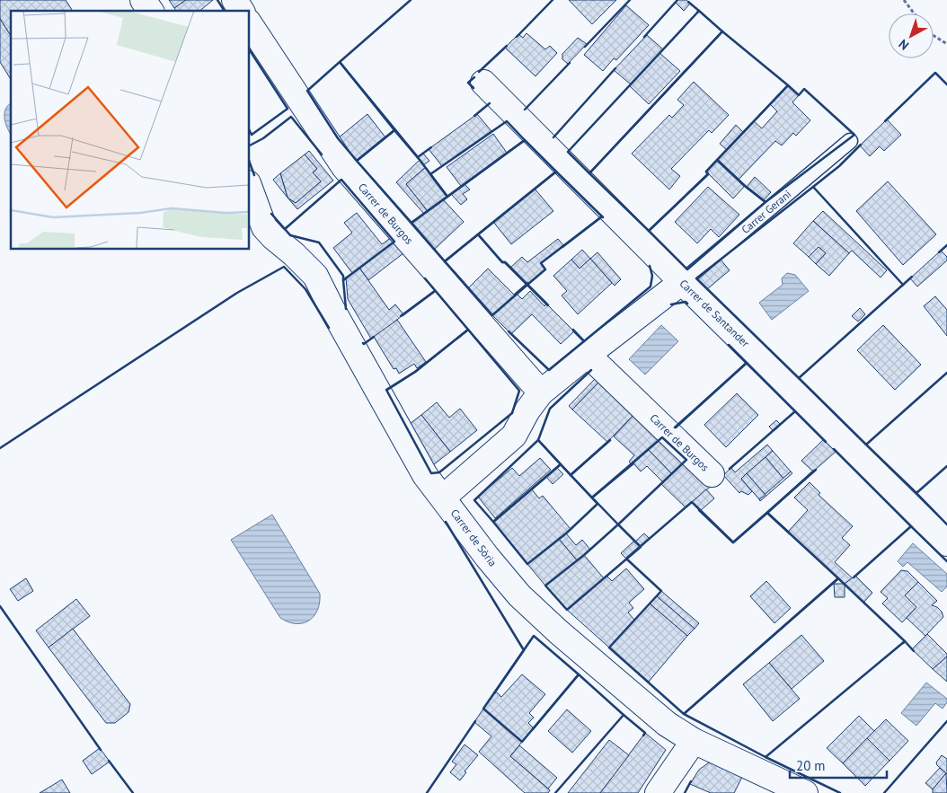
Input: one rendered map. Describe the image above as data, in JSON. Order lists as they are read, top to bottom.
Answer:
{
  "streets": {
    "street": ["Carrer de Burgos", "Carrer de Santander", "Carrer de Sòria"],
    "lane": ["Carrer Gerani"]
  },
  "crossings": [
    ["Carrer Gerani", "Carrer de Santander"]
  ],
  "scale_bar": "20 m",
  "north": "bottom left"
}
